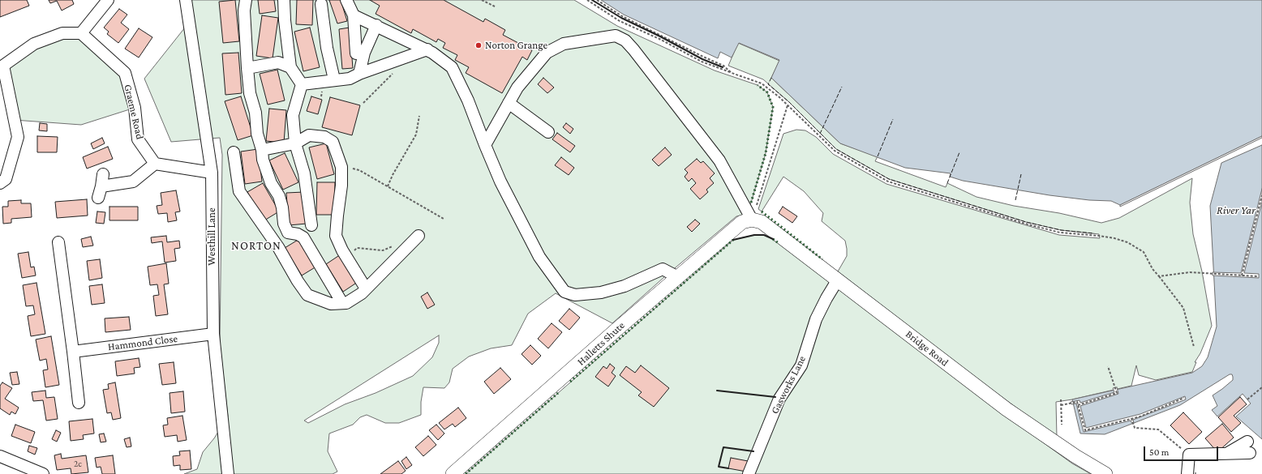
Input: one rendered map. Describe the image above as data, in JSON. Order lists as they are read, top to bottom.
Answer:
{
  "streets": {
    "main road": ["Halletts Shute", "Bridge Road"],
    "street": [
      "Graeme Road",
      "Westhill Lane",
      "Hammond Close",
      "Gasworks Lane"
    ]
  },
  "crossings": [
    ["Westhill Lane", "Hammond Close"],
    ["Halletts Shute", "Bridge Road"],
    ["Bridge Road", "Gasworks Lane"]
  ],
  "districts": ["NORTON"],
  "water": ["River Yar"],
  "places": ["Norton Grange"],
  "house_numbers": ["2c"],
  "scale_bar": "50 m"
}
